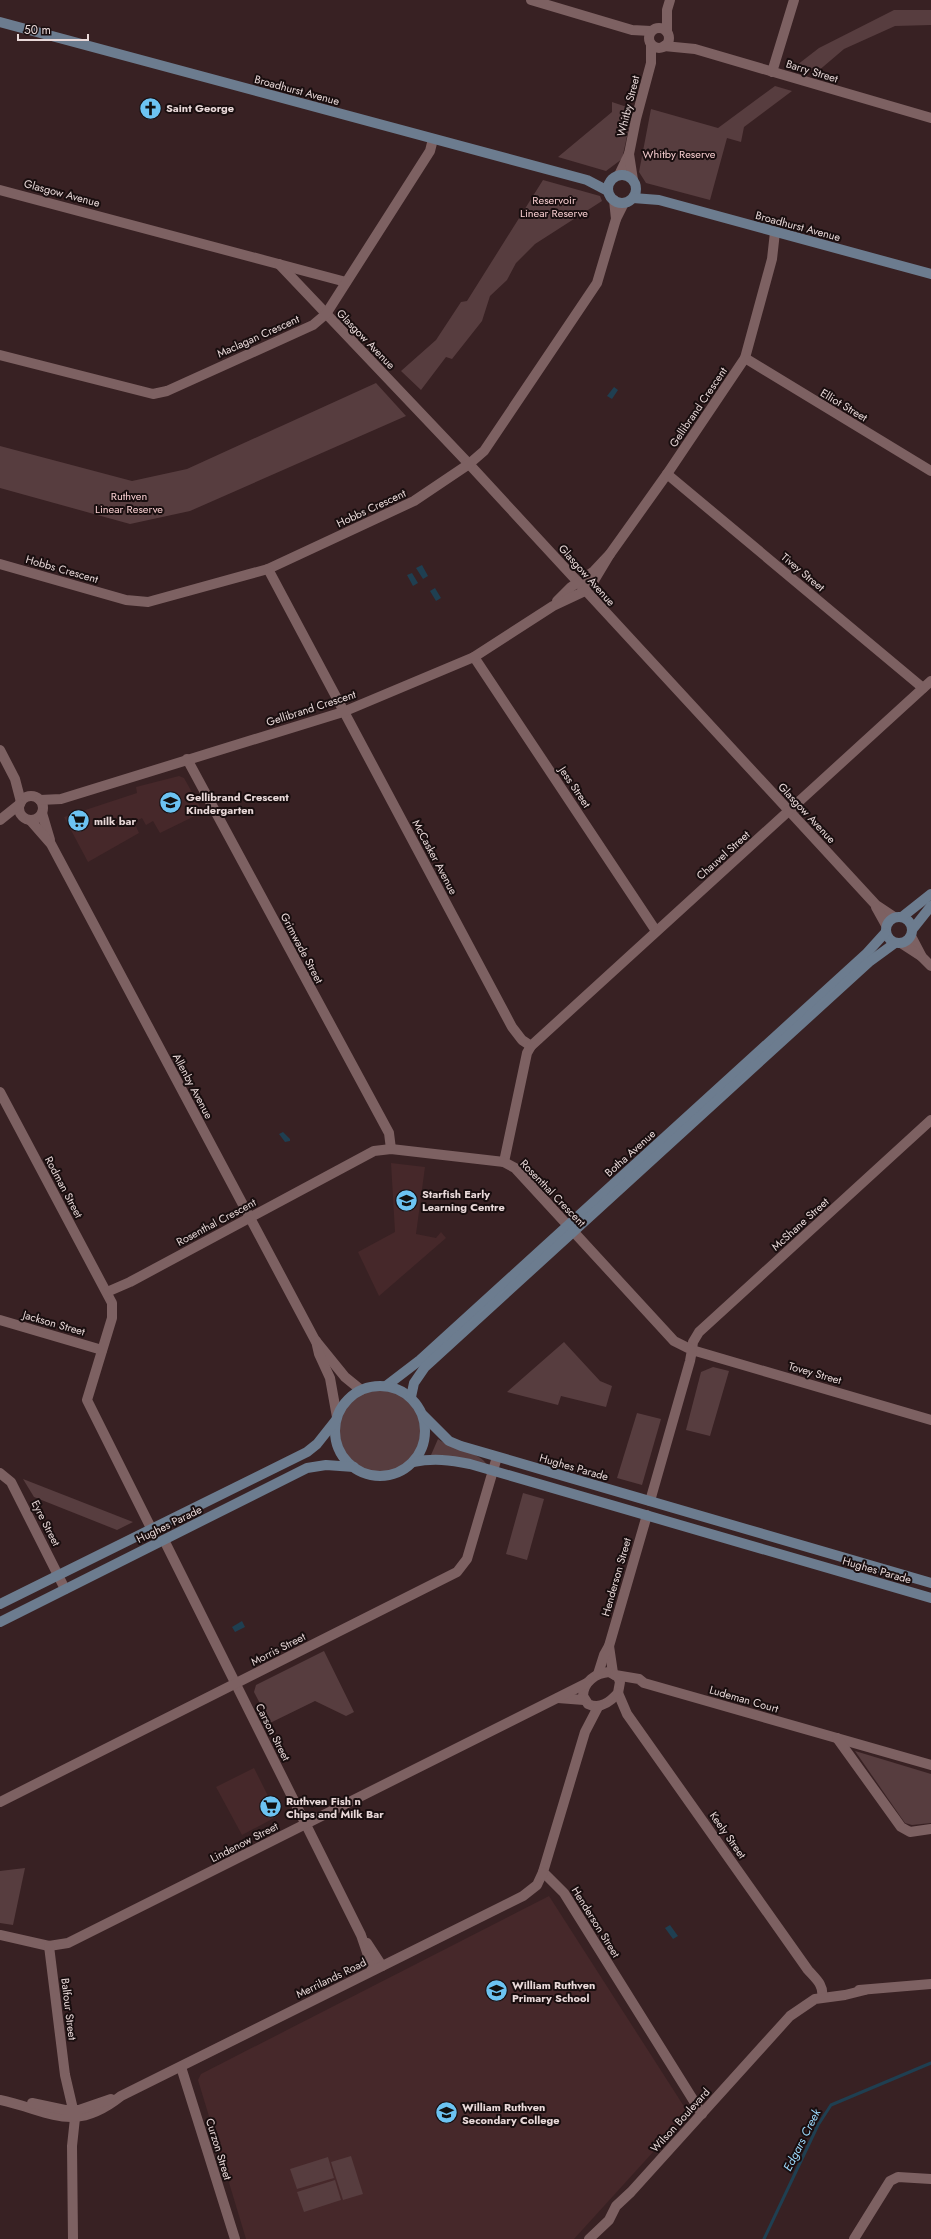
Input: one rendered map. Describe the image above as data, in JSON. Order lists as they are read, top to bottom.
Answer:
{
  "streets": {
    "street": [
      "Barry Street",
      "Broadhurst Avenue",
      "Whitby Street",
      "Glasgow Avenue",
      "Maclagan Crescent",
      "Elliot Street",
      "Gellibrand Crescent",
      "Hobbs Crescent",
      "Tivey Street",
      "Jess Street",
      "Chauvel Street",
      "McCasker Avenue",
      "Grimwade Street",
      "Allenby Avenue",
      "Botha Avenue",
      "Rodman Street",
      "Rosenthal Crescent",
      "McShane Street",
      "Jackson Street",
      "Tovey Street",
      "Hughes Parade",
      "Eyre Street",
      "Henderson Street",
      "Morris Street",
      "Ludeman Court",
      "Carson Street",
      "Keely Street",
      "Lindenow Street",
      "Merrilands Road",
      "Balfour Street",
      "Wilson Boulevard",
      "Curzon Street"
    ]
  },
  "crossings": [
    ["Barry Street", "Whitby Street"],
    ["Broadhurst Avenue", "Whitby Street"],
    ["Broadhurst Avenue", "Maclagan Crescent"],
    ["Broadhurst Avenue", "Gellibrand Crescent"],
    ["Broadhurst Avenue", "Hobbs Crescent"],
    ["Whitby Street", "Hobbs Crescent"],
    ["Glasgow Avenue", "Maclagan Crescent"],
    ["Glasgow Avenue", "Gellibrand Crescent"],
    ["Glasgow Avenue", "Hobbs Crescent"],
    ["Glasgow Avenue", "Chauvel Street"],
    ["Glasgow Avenue", "Botha Avenue"],
    ["Elliot Street", "Gellibrand Crescent"],
    ["Gellibrand Crescent", "Tivey Street"],
    ["Gellibrand Crescent", "Jess Street"],
    ["Gellibrand Crescent", "McCasker Avenue"],
    ["Gellibrand Crescent", "Grimwade Street"],
    ["Gellibrand Crescent", "Allenby Avenue"],
    ["Hobbs Crescent", "McCasker Avenue"],
    ["Tivey Street", "Chauvel Street"],
    ["Jess Street", "Chauvel Street"],
    ["Chauvel Street", "McCasker Avenue"],
    ["Grimwade Street", "Rosenthal Crescent"],
    ["Allenby Avenue", "Botha Avenue"],
    ["Allenby Avenue", "Rosenthal Crescent"],
    ["Allenby Avenue", "Hughes Parade"],
    ["Botha Avenue", "Rosenthal Crescent"],
    ["Botha Avenue", "Hughes Parade"],
    ["Rodman Street", "Rosenthal Crescent"],
    ["Rosenthal Crescent", "McShane Street"],
    ["Rosenthal Crescent", "Tovey Street"],
    ["McShane Street", "Tovey Street"],
    ["Hughes Parade", "Eyre Street"],
    ["Hughes Parade", "Henderson Street"],
    ["Hughes Parade", "Morris Street"],
    ["Hughes Parade", "Carson Street"],
    ["Henderson Street", "Ludeman Court"],
    ["Henderson Street", "Keely Street"],
    ["Henderson Street", "Lindenow Street"],
    ["Henderson Street", "Merrilands Road"],
    ["Henderson Street", "Wilson Boulevard"],
    ["Morris Street", "Carson Street"],
    ["Ludeman Court", "Keely Street"],
    ["Ludeman Court", "Lindenow Street"],
    ["Carson Street", "Lindenow Street"],
    ["Carson Street", "Merrilands Road"],
    ["Keely Street", "Lindenow Street"],
    ["Keely Street", "Wilson Boulevard"],
    ["Lindenow Street", "Balfour Street"],
    ["Merrilands Road", "Balfour Street"],
    ["Merrilands Road", "Curzon Street"]
  ],
  "water": ["Edgars Creek"],
  "parks": ["Whitby Reserve", "Reservoir Linear Reserve", "Ruthven Linear Reserve"],
  "places": {
    "church": ["Saint George"],
    "school or university": [
      "Gellibrand Crescent Kindergarten",
      "Starfish Early Learning Centre",
      "William Ruthven Primary School",
      "William Ruthven Secondary College"
    ],
    "supermarket": ["milk bar", "Ruthven Fish n Chips and Milk Bar"]
  },
  "scale_bar": "50 m"
}
